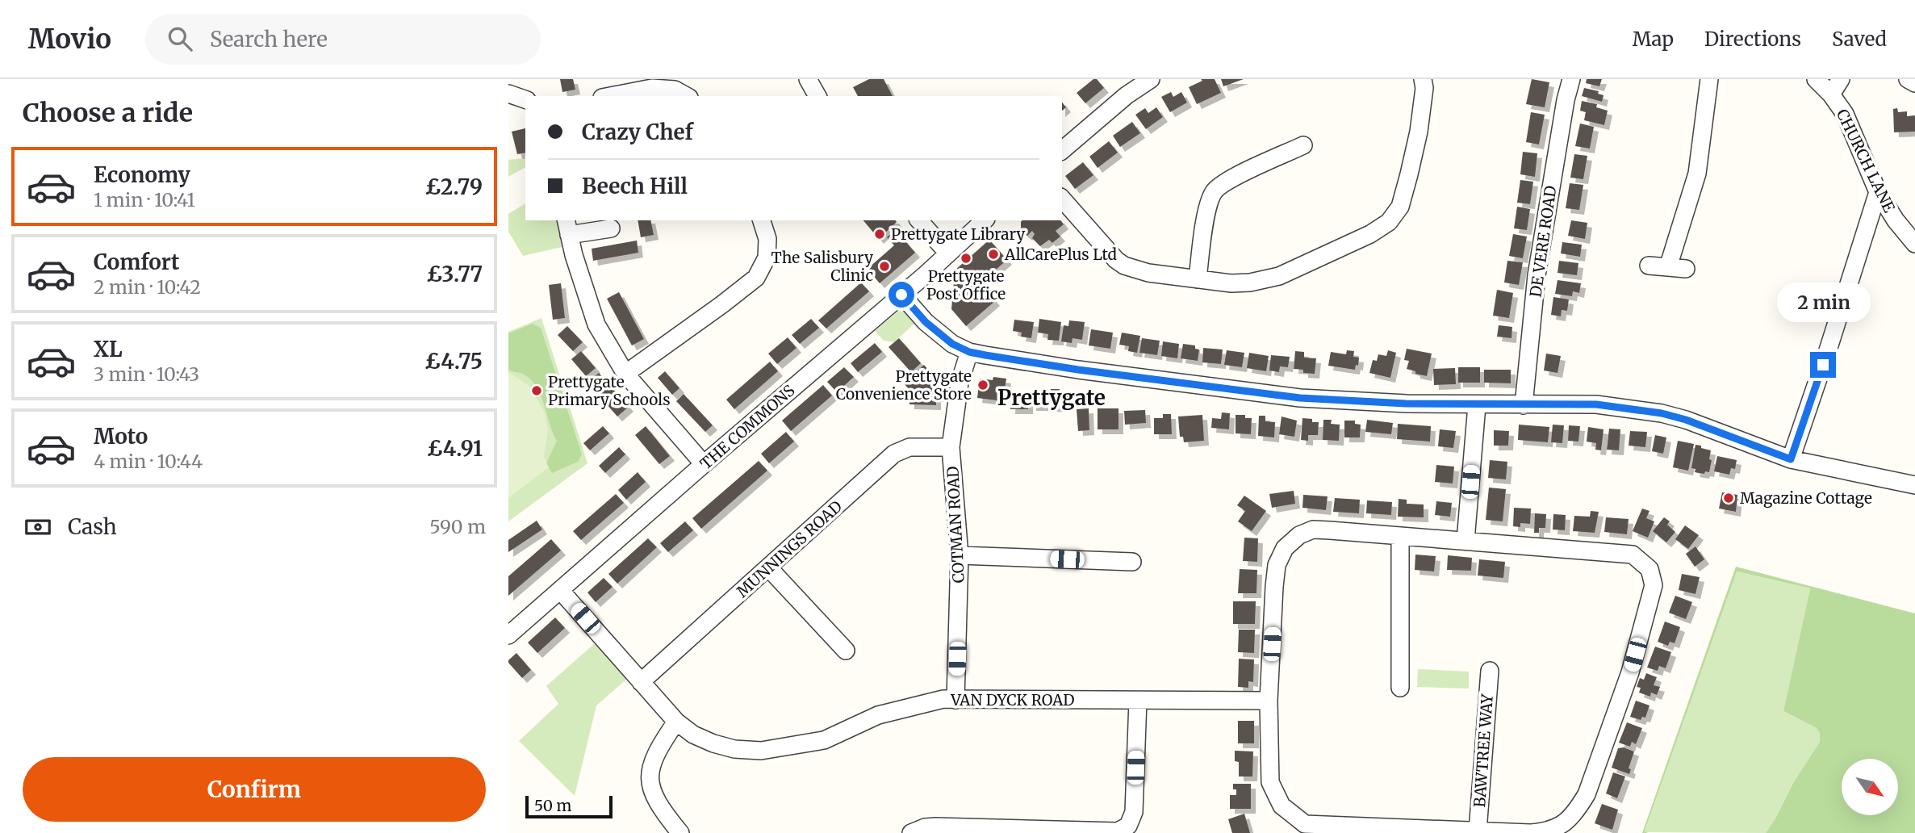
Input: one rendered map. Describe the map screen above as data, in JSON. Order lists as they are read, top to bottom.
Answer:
{
  "streets": {
    "street": [
      "CHURCH LANE",
      "DE VERE ROAD",
      "THE COMMONS",
      "COTMAN ROAD",
      "MUNNINGS ROAD",
      "VAN DYCK ROAD",
      "BAWTREE WAY"
    ]
  },
  "crossings": [
    ["THE COMMONS", "VAN DYCK ROAD"],
    ["COTMAN ROAD", "MUNNINGS ROAD"],
    ["COTMAN ROAD", "VAN DYCK ROAD"],
    ["MUNNINGS ROAD", "VAN DYCK ROAD"]
  ],
  "districts": ["Prettygate"],
  "places": [
    "Prettygate Library",
    "AllCarePlus Ltd",
    "Prettygate Post Office",
    "The Salisbury Clinic",
    "Prettygate Convenience Store",
    "Prettygate Primary Schools",
    "Magazine Cottage"
  ],
  "scale_bar": "50 m",
  "north": "bottom right",
  "page": {
    "header": "Movio",
    "search": "Search here",
    "nav": ["Map", "Directions", "Saved"],
    "heading": "Choose a ride",
    "banner": ["Crazy Chef", "Beech Hill"],
    "list": [
      {
        "name": "Economy",
        "note": "1 min · 10:41",
        "value": "£2.79"
      },
      {
        "name": "Comfort",
        "note": "2 min · 10:42",
        "value": "£3.77"
      },
      {
        "name": "XL",
        "note": "3 min · 10:43",
        "value": "£4.75"
      },
      {
        "name": "Moto",
        "note": "4 min · 10:44",
        "value": "£4.91"
      }
    ],
    "bubble": "2 min",
    "pay": ["Cash", "590 m"],
    "buttons": "Confirm",
    "scale": "50 m"
  }
}
